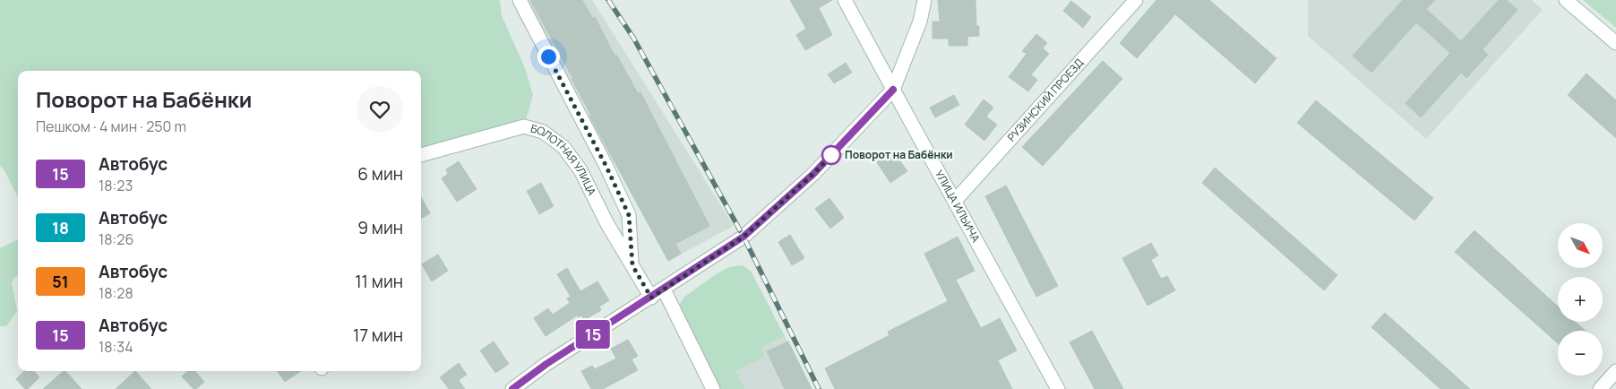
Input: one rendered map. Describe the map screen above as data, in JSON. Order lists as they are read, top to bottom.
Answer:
{
  "streets": {
    "street": ["РУЗИНСКИЙ ПРОЕЗД", "БОЛОТНАЯ УЛИЦА", "УЛИЦА ИЛЬИЧА"]
  },
  "crossings": [
    ["РУЗИНСКИЙ ПРОЕЗД", "УЛИЦА ИЛЬИЧА"]
  ],
  "places": ["Поворот на Бабёнки"],
  "lines": ["bus line 15"],
  "north": "bottom right",
  "page": {
    "on_map": "15",
    "heading": ["Поворот на Бабёнки", "Пешком · 4 мин · 250 m"],
    "list": [
      {
        "mark": "15",
        "name": "Автобус",
        "note": "18:23",
        "value": "6 мин"
      },
      {
        "mark": "18",
        "name": "Автобус",
        "note": "18:26",
        "value": "9 мин"
      },
      {
        "mark": "51",
        "name": "Автобус",
        "note": "18:28",
        "value": "11 мин"
      },
      {
        "mark": "15",
        "name": "Автобус",
        "note": "18:34",
        "value": "17 мин"
      }
    ],
    "map_buttons": ["+", "−"]
  }
}
